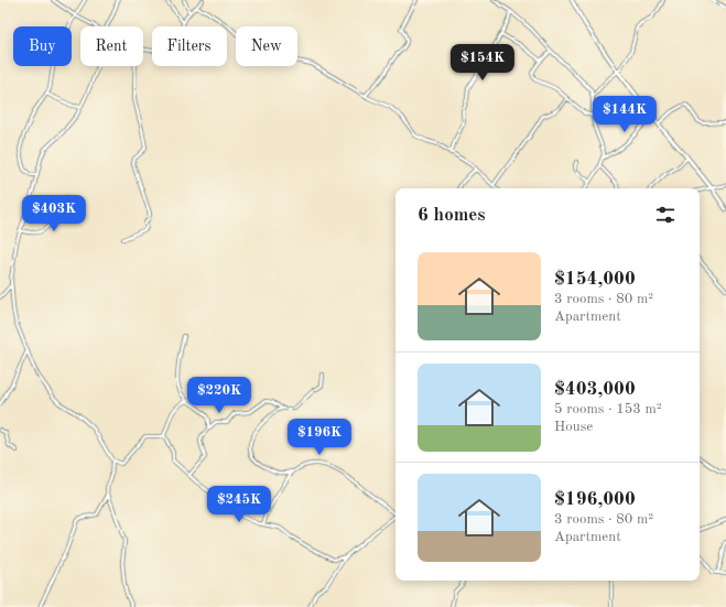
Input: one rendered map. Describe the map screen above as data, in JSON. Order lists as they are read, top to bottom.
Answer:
{
  "page": {
    "chip": [
      "Buy",
      "Rent",
      "Filters",
      "New"
    ],
    "price": [
      "$154K",
      "$144K",
      "$403K",
      "$220K",
      "$196K",
      "$245K"
    ],
    "heading": "6 homes",
    "list": [
      {
        "name": "$154,000",
        "note": "3 rooms · 80 m² · Apartment"
      },
      {
        "name": "$403,000",
        "note": "5 rooms · 153 m² · House"
      },
      {
        "name": "$196,000",
        "note": "3 rooms · 80 m² · Apartment"
      }
    ]
  }
}
